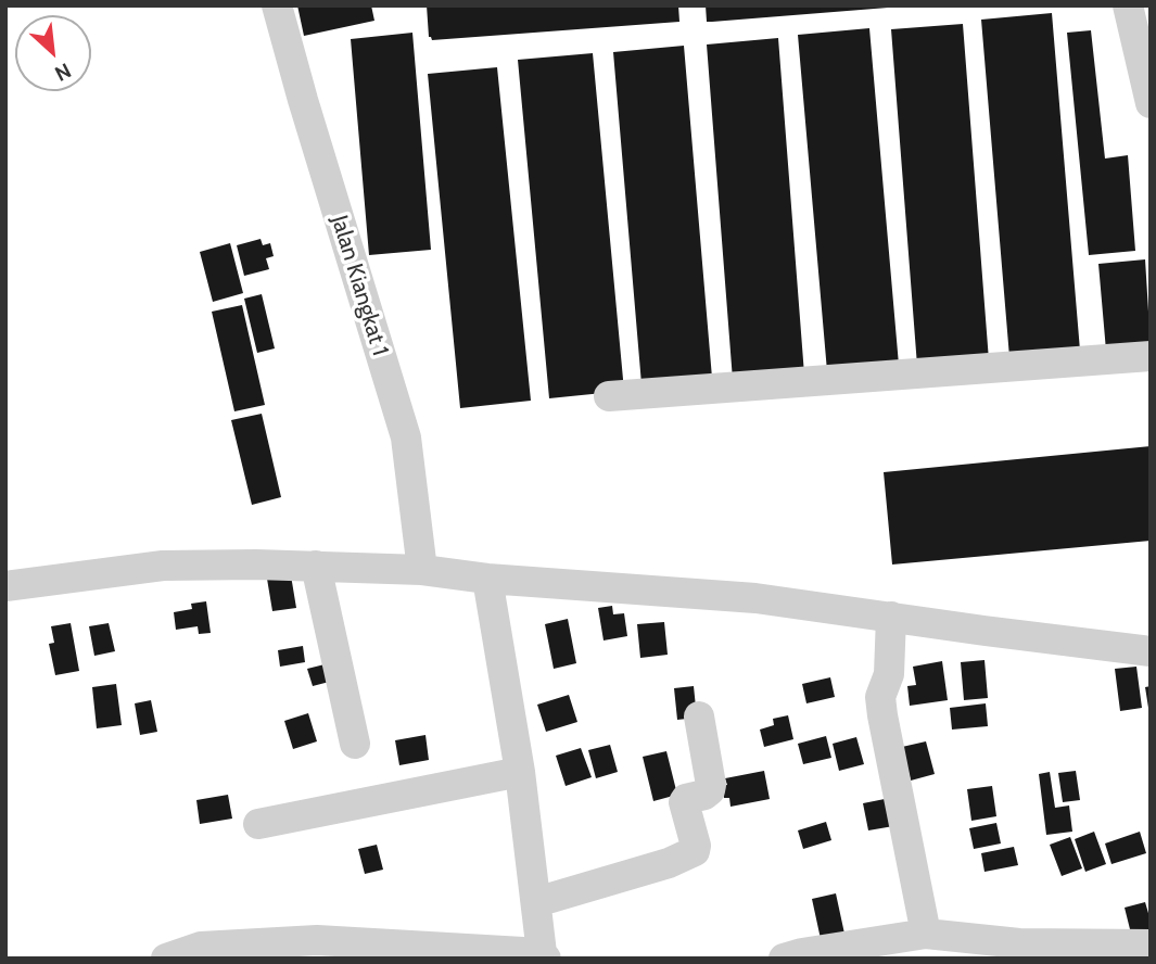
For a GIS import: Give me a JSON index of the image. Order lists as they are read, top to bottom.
{
  "streets": {
    "street": ["Jalan Kiangkat 1"]
  },
  "north": "bottom right"
}
